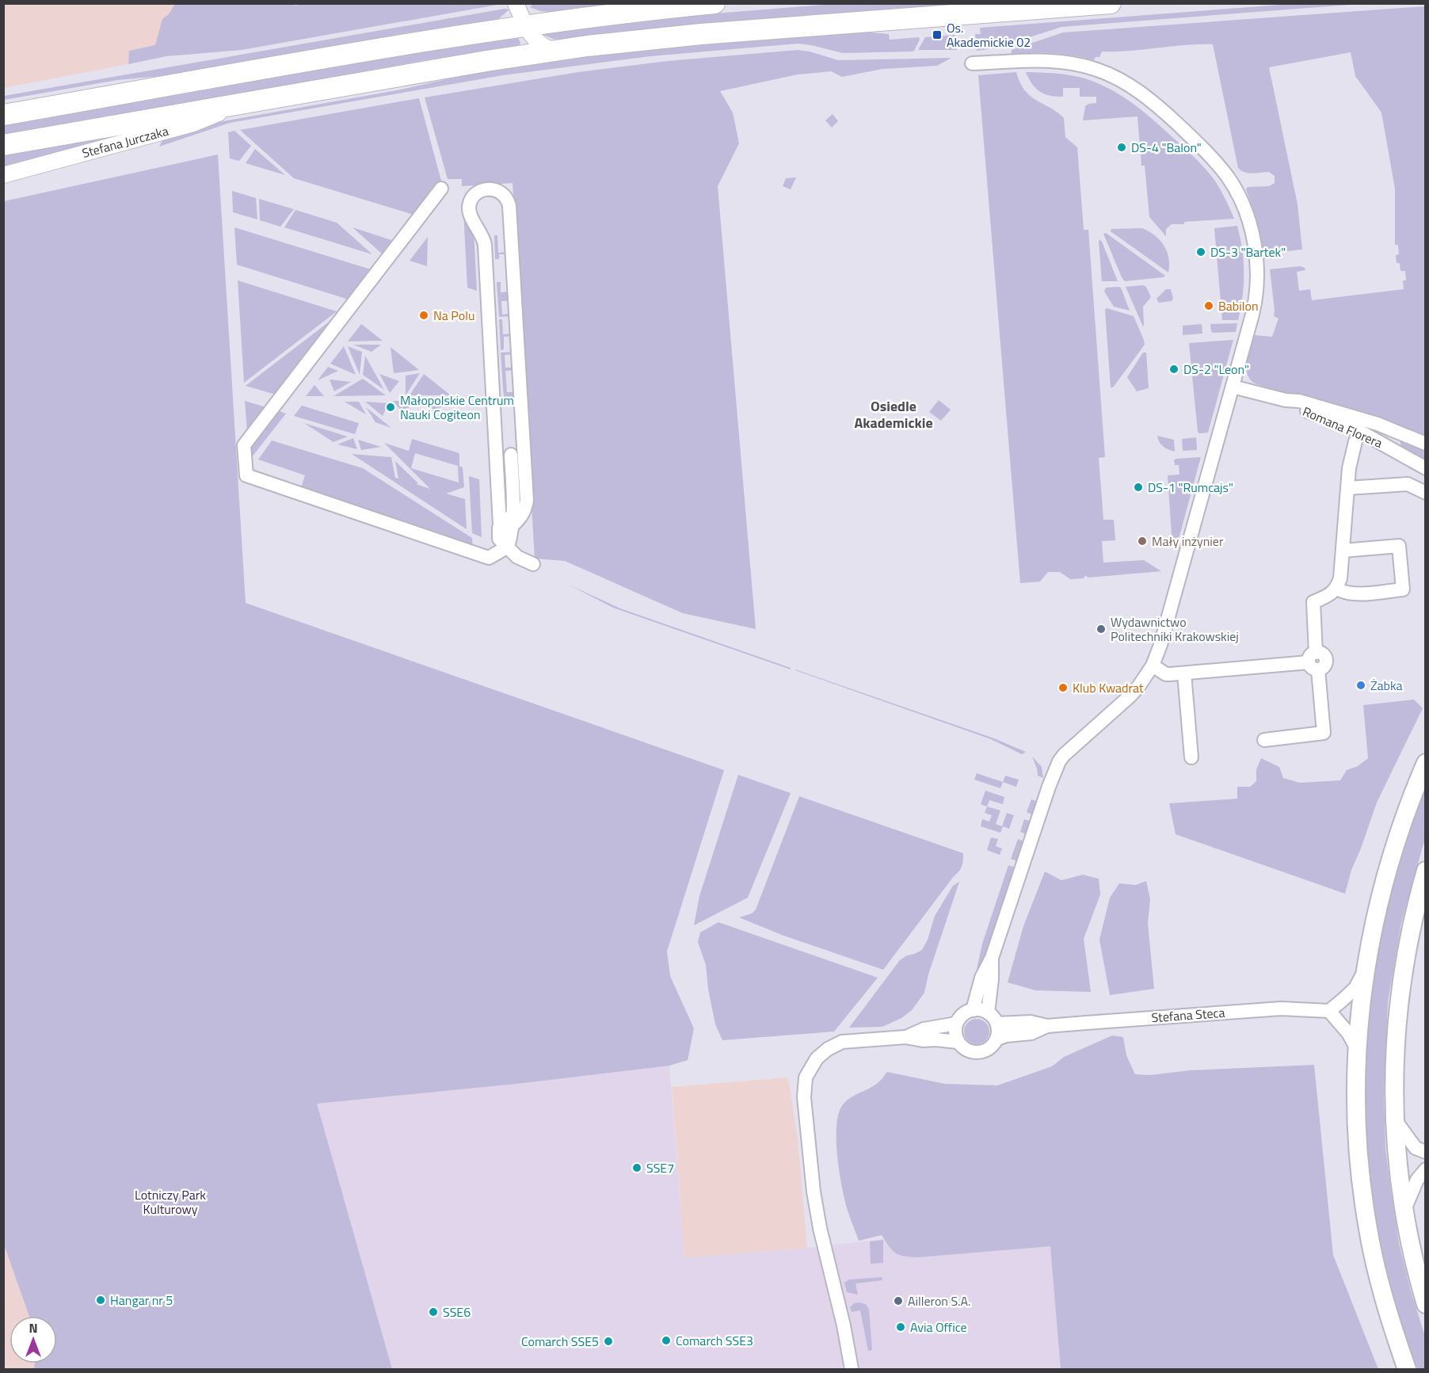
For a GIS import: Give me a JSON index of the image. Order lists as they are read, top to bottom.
{
  "streets": {
    "street": ["Stefana Jurczaka", "Romana Florera", "Stefana Steca"]
  },
  "districts": ["Osiedle Akademickie"],
  "parks": ["Lotniczy Park Kulturowy"],
  "places": {
    "transit": ["Os. Akademickie 02"],
    "other": [
      "DS-4 \"Balon\"",
      "DS-3 \"Bartek\"",
      "Babilon",
      "Na Polu",
      "DS-2 \"Leon\"",
      "Małopolskie Centrum Nauki Cogiteon",
      "DS-1 \"Rumcajs\"",
      "Mały inżynier",
      "Wydawnictwo Politechniki Krakowskiej",
      "Żabka",
      "Klub Kwadrat",
      "SSE7",
      "Hangar nr 5",
      "Ailleron S.A.",
      "SSE6",
      "Avia Office",
      "Comarch SSE3",
      "Comarch SSE5"
    ]
  },
  "north": "top"
}
